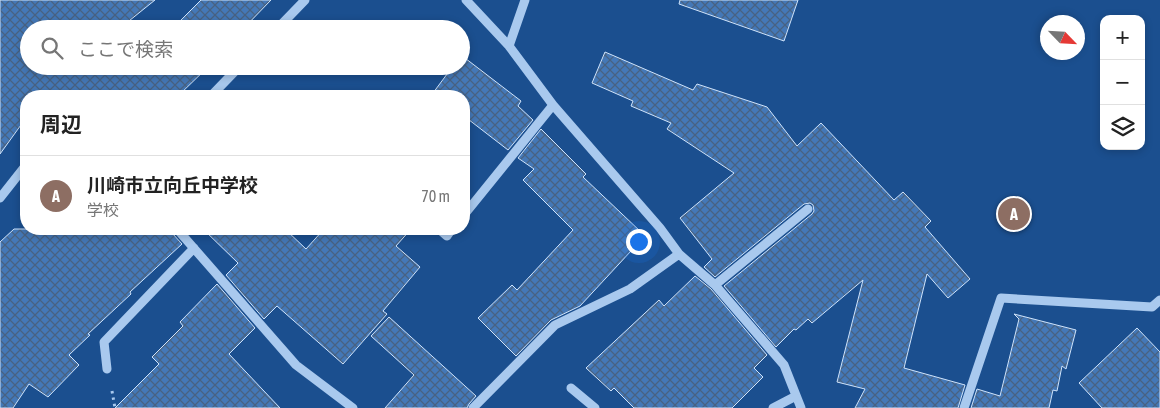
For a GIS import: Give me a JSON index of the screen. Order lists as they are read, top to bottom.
{
  "north": "bottom right",
  "page": {
    "map_buttons": ["+", "−"],
    "search": "ここで検索",
    "heading": "周辺",
    "list": [
      {
        "mark": "A",
        "name": "川崎市立向丘中学校",
        "note": "学校",
        "value": "70 m"
      }
    ],
    "pins": "A"
  }
}
